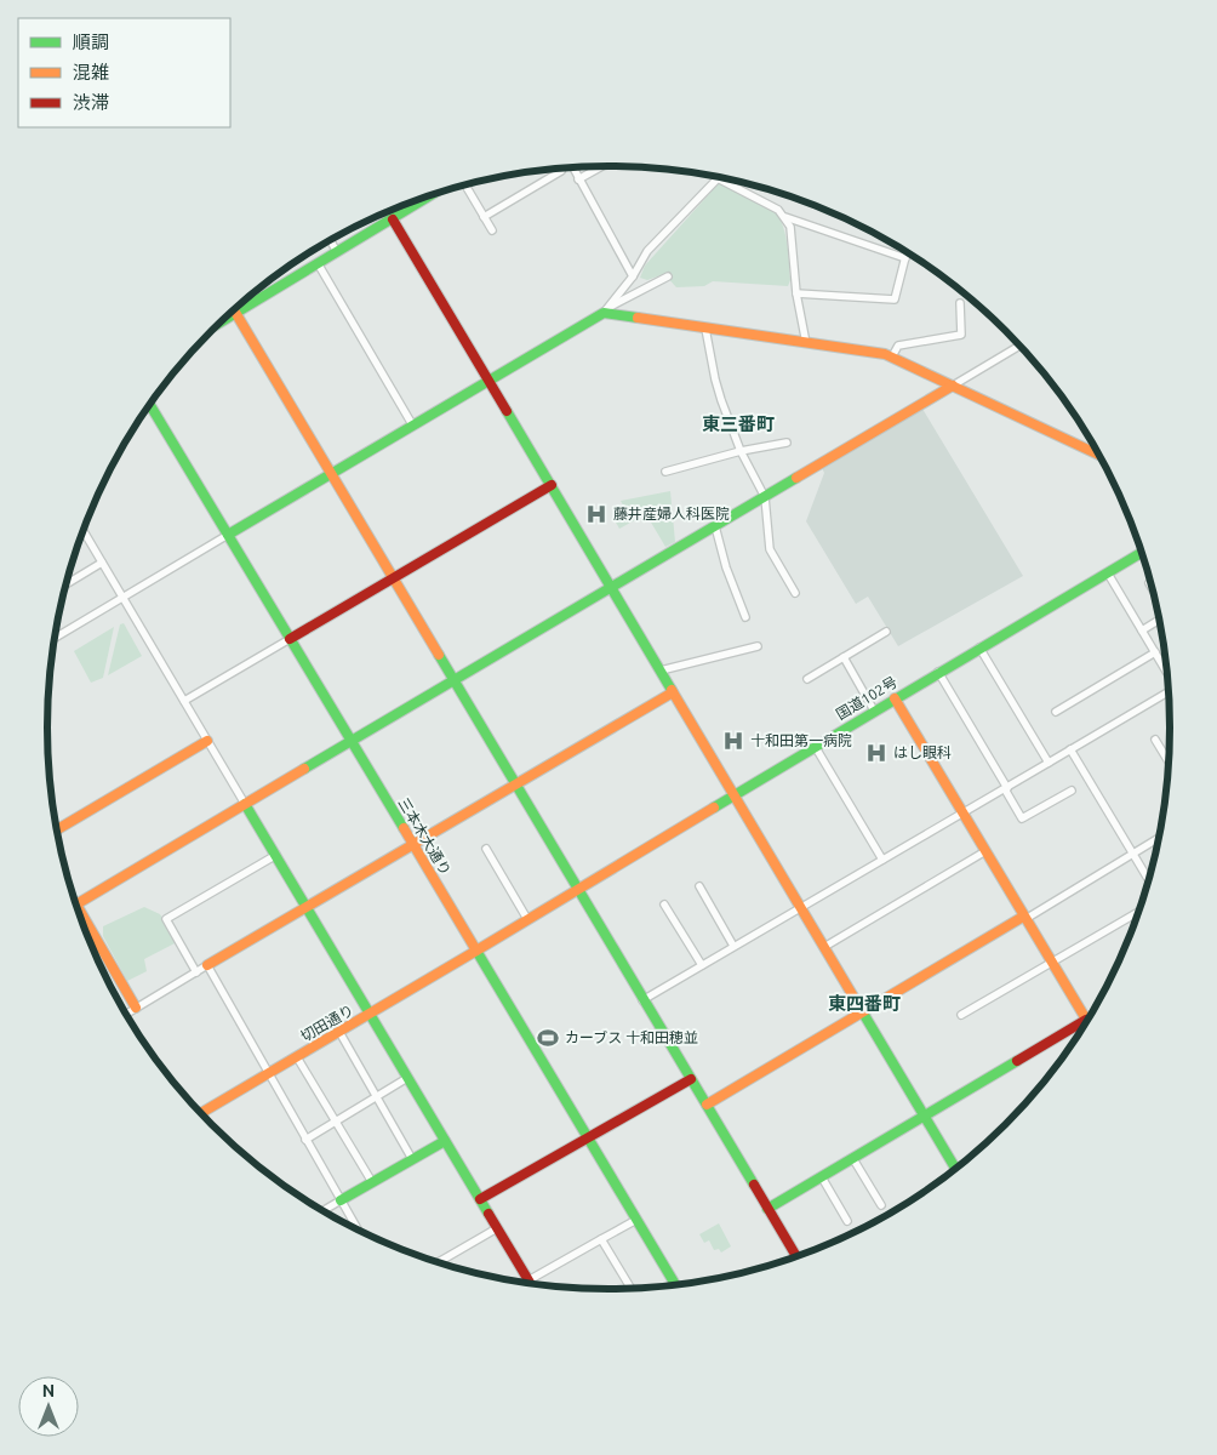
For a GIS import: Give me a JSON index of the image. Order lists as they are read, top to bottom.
{
  "streets": {
    "main road": ["国道102号", "三本木大通り", "切田通り"]
  },
  "crossings": [
    ["国道102号", "三本木大通り"],
    ["国道102号", "切田通り"],
    ["三本木大通り", "切田通り"]
  ],
  "districts": ["東三番町", "東四番町"],
  "places": {
    "hospital": ["藤井産婦人科医院", "十和田第一病院", "はし眼科"],
    "sports": ["カーブス 十和田穂並"]
  },
  "legend": ["順調", "混雑", "渋滞"],
  "north": "top"
}
